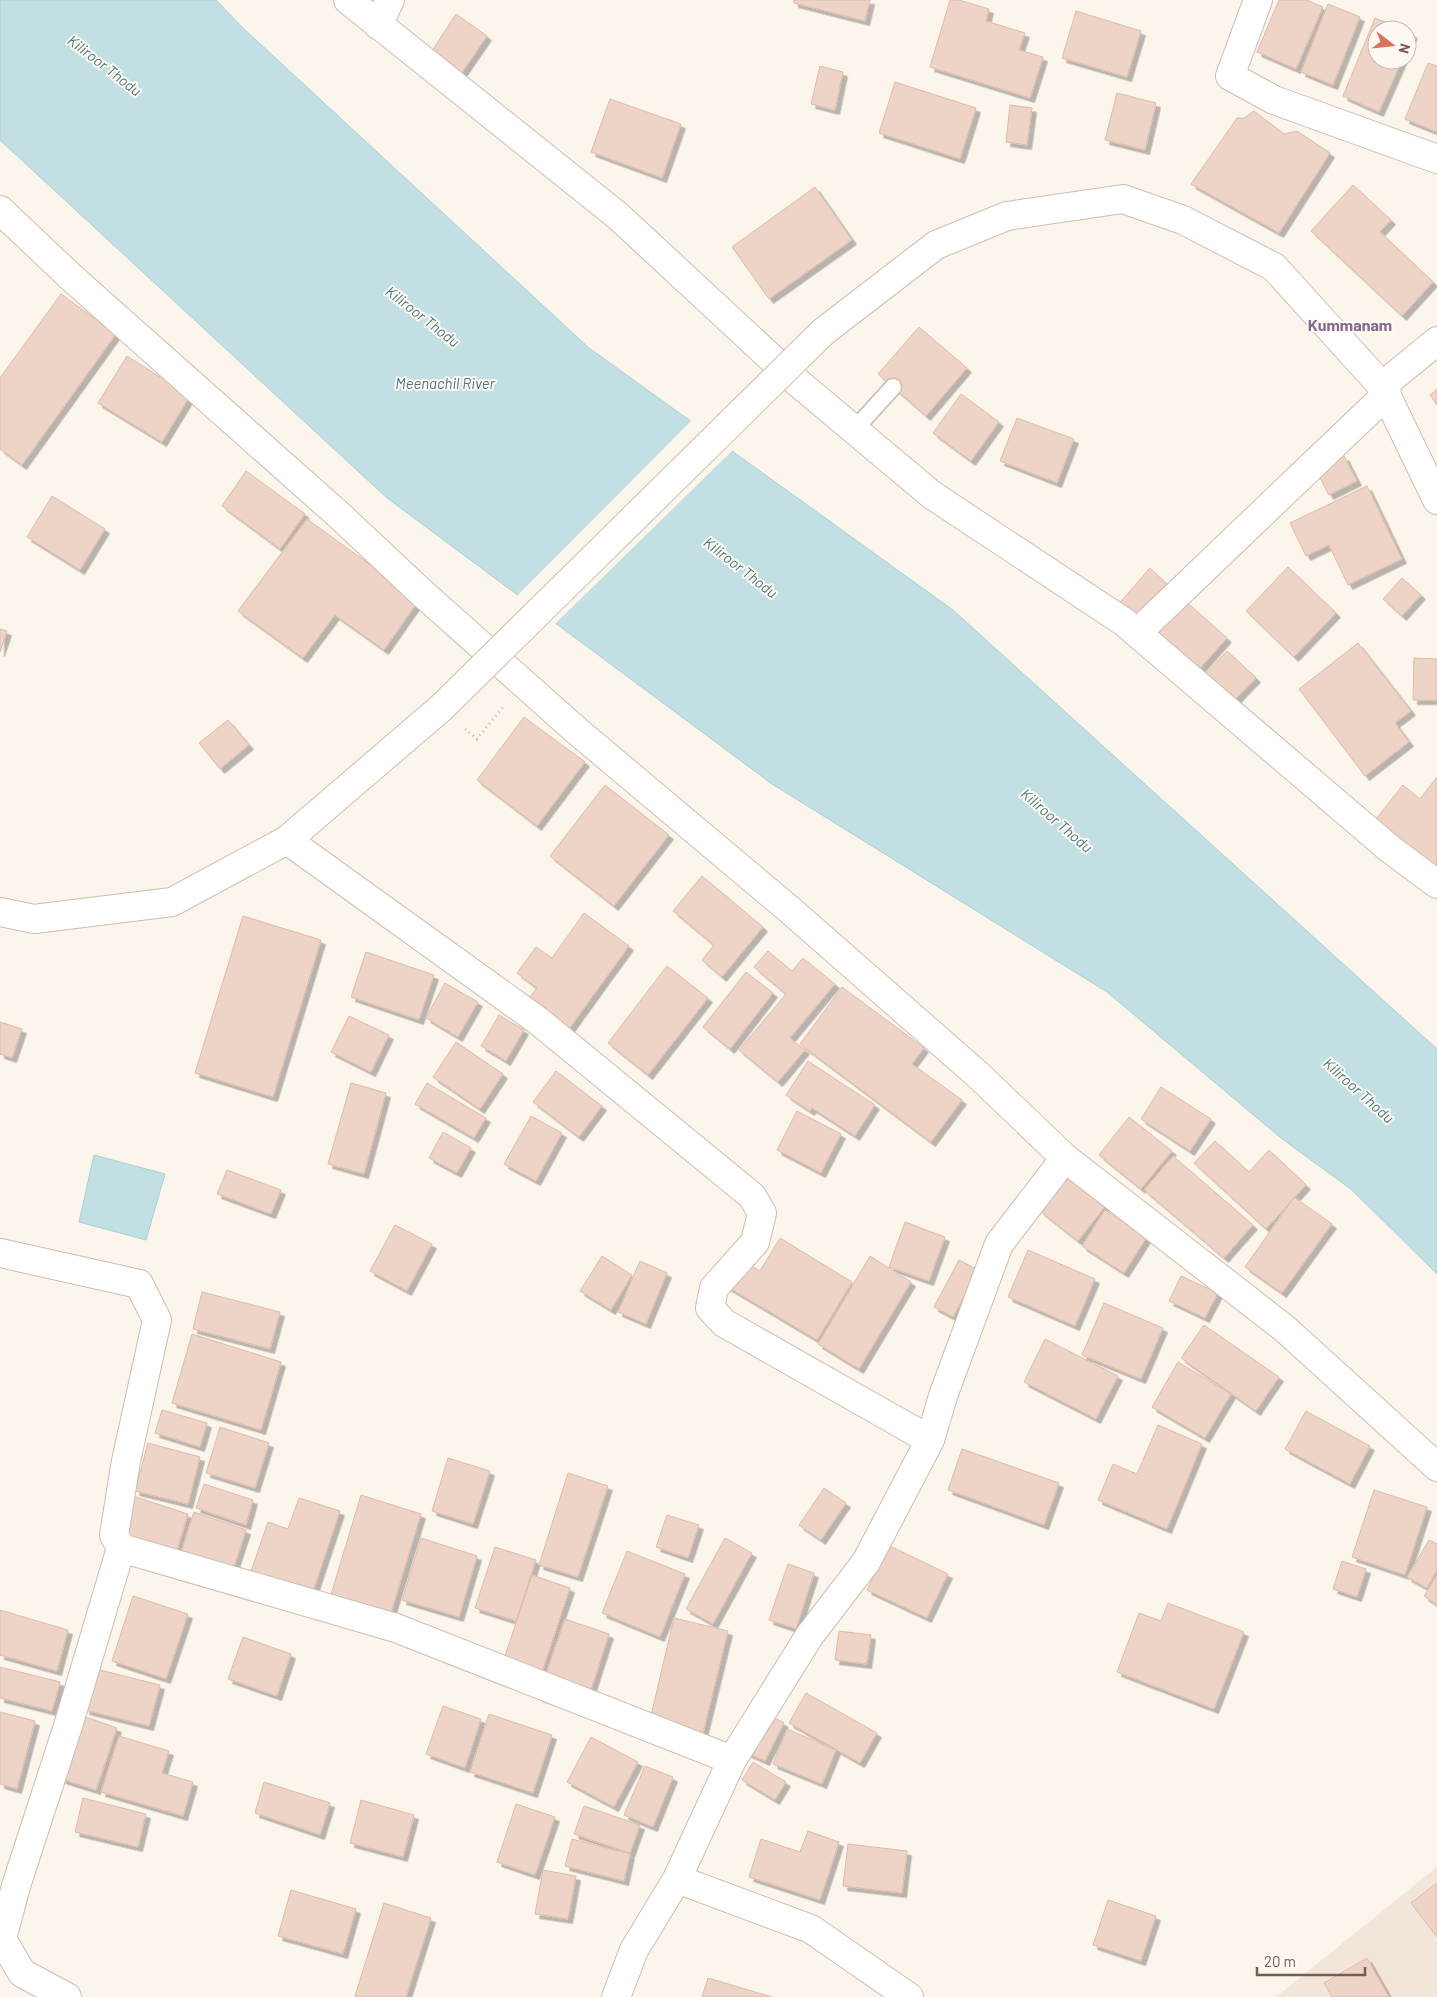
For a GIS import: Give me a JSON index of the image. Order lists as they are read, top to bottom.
{
  "districts": ["Kummanam"],
  "water": ["Kiliroor Thodu", "Meenachil River"],
  "scale_bar": "20 m",
  "north": "right"
}
